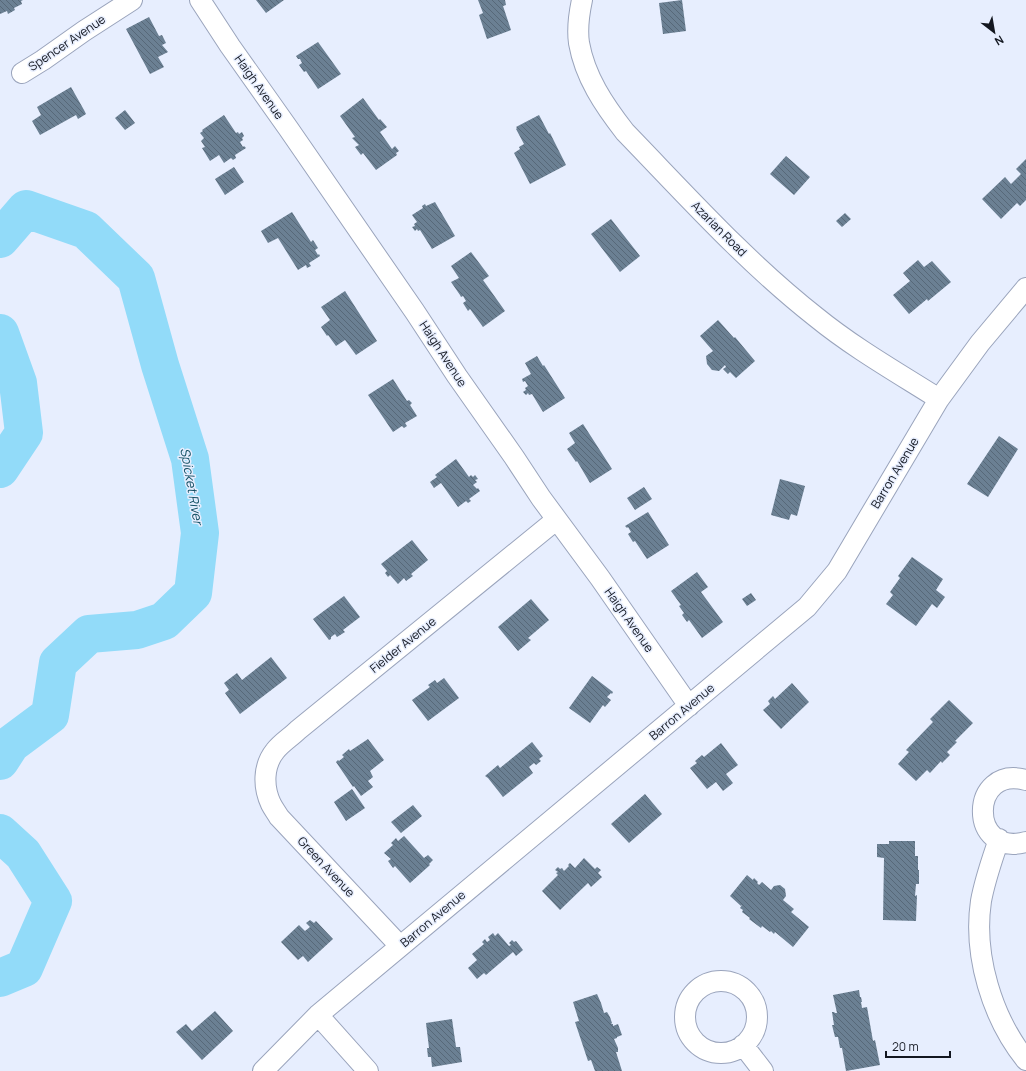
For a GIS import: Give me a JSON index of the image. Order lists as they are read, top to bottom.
{
  "streets": {
    "street": [
      "Spencer Avenue",
      "Haigh Avenue",
      "Azarian Road",
      "Barron Avenue",
      "Fielder Avenue",
      "Green Avenue"
    ]
  },
  "crossings": [
    ["Haigh Avenue", "Barron Avenue"],
    ["Haigh Avenue", "Fielder Avenue"],
    ["Azarian Road", "Barron Avenue"],
    ["Barron Avenue", "Green Avenue"],
    ["Fielder Avenue", "Green Avenue"]
  ],
  "water": ["Spicket River"],
  "scale_bar": "20 m",
  "north": "bottom right"
}
